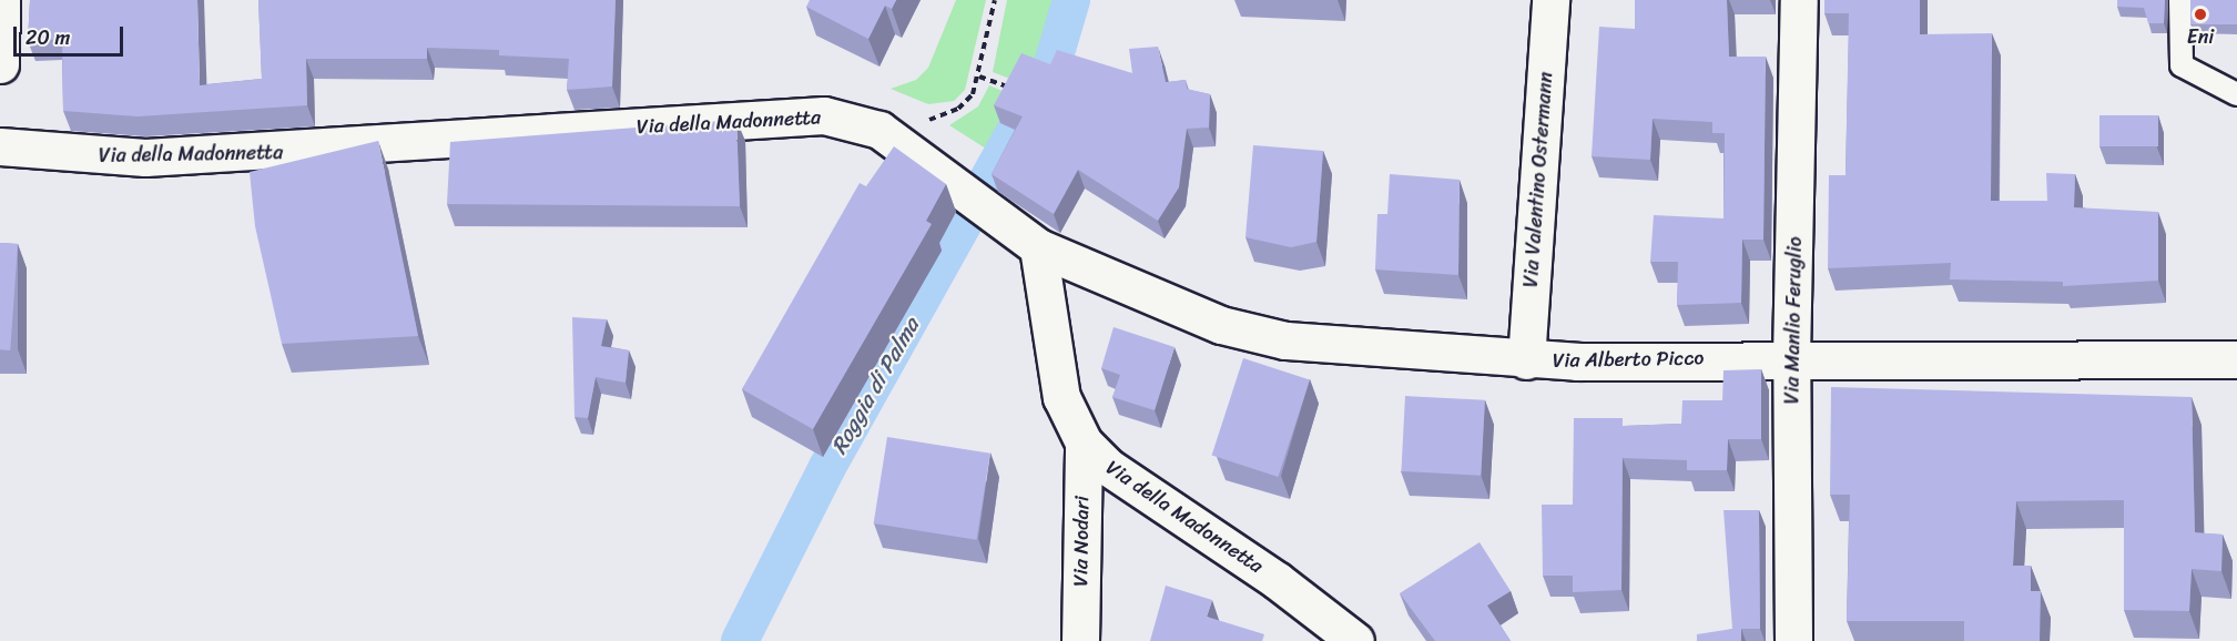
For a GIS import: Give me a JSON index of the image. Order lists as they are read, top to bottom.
{
  "streets": {
    "street": [
      "Via della Madonnetta",
      "Via Valentino Ostermann",
      "Via Manlio Feruglio",
      "Via Alberto Picco",
      "Via Nodari"
    ]
  },
  "crossings": [
    ["Via della Madonnetta", "Via Alberto Picco"],
    ["Via della Madonnetta", "Via Nodari"],
    ["Via Valentino Ostermann", "Via Alberto Picco"],
    ["Via Manlio Feruglio", "Via Alberto Picco"]
  ],
  "water": ["Roggia di Palma"],
  "places": ["Eni"],
  "scale_bar": "20 m"
}
